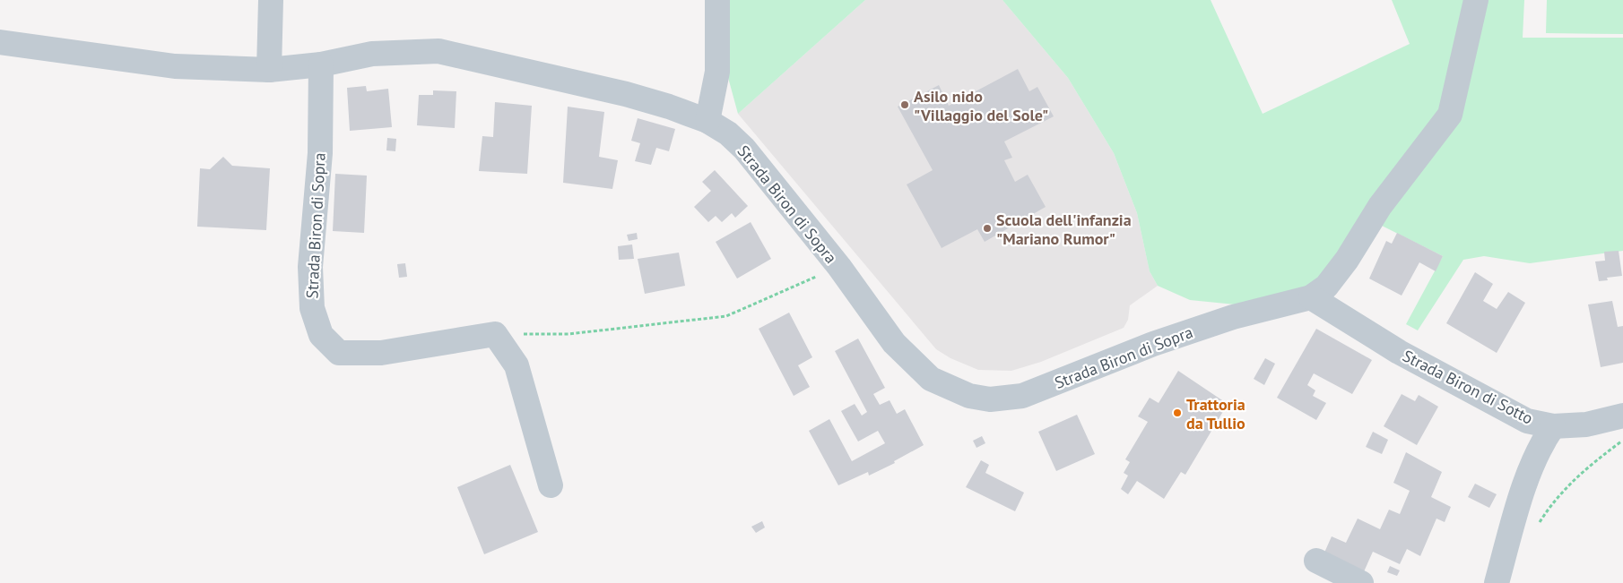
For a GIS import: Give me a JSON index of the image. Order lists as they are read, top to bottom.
{
  "streets": {
    "street": ["Strada Biron di Sopra", "Strada Biron di Sotto"]
  },
  "crossings": [
    ["Strada Biron di Sopra", "Strada Biron di Sotto"]
  ],
  "places": ["Asilo nido \"Villaggio del Sole\"", "Scuola dell'infanzia \"Mariano Rumor\"", "Trattoria da Tullio"]
}
